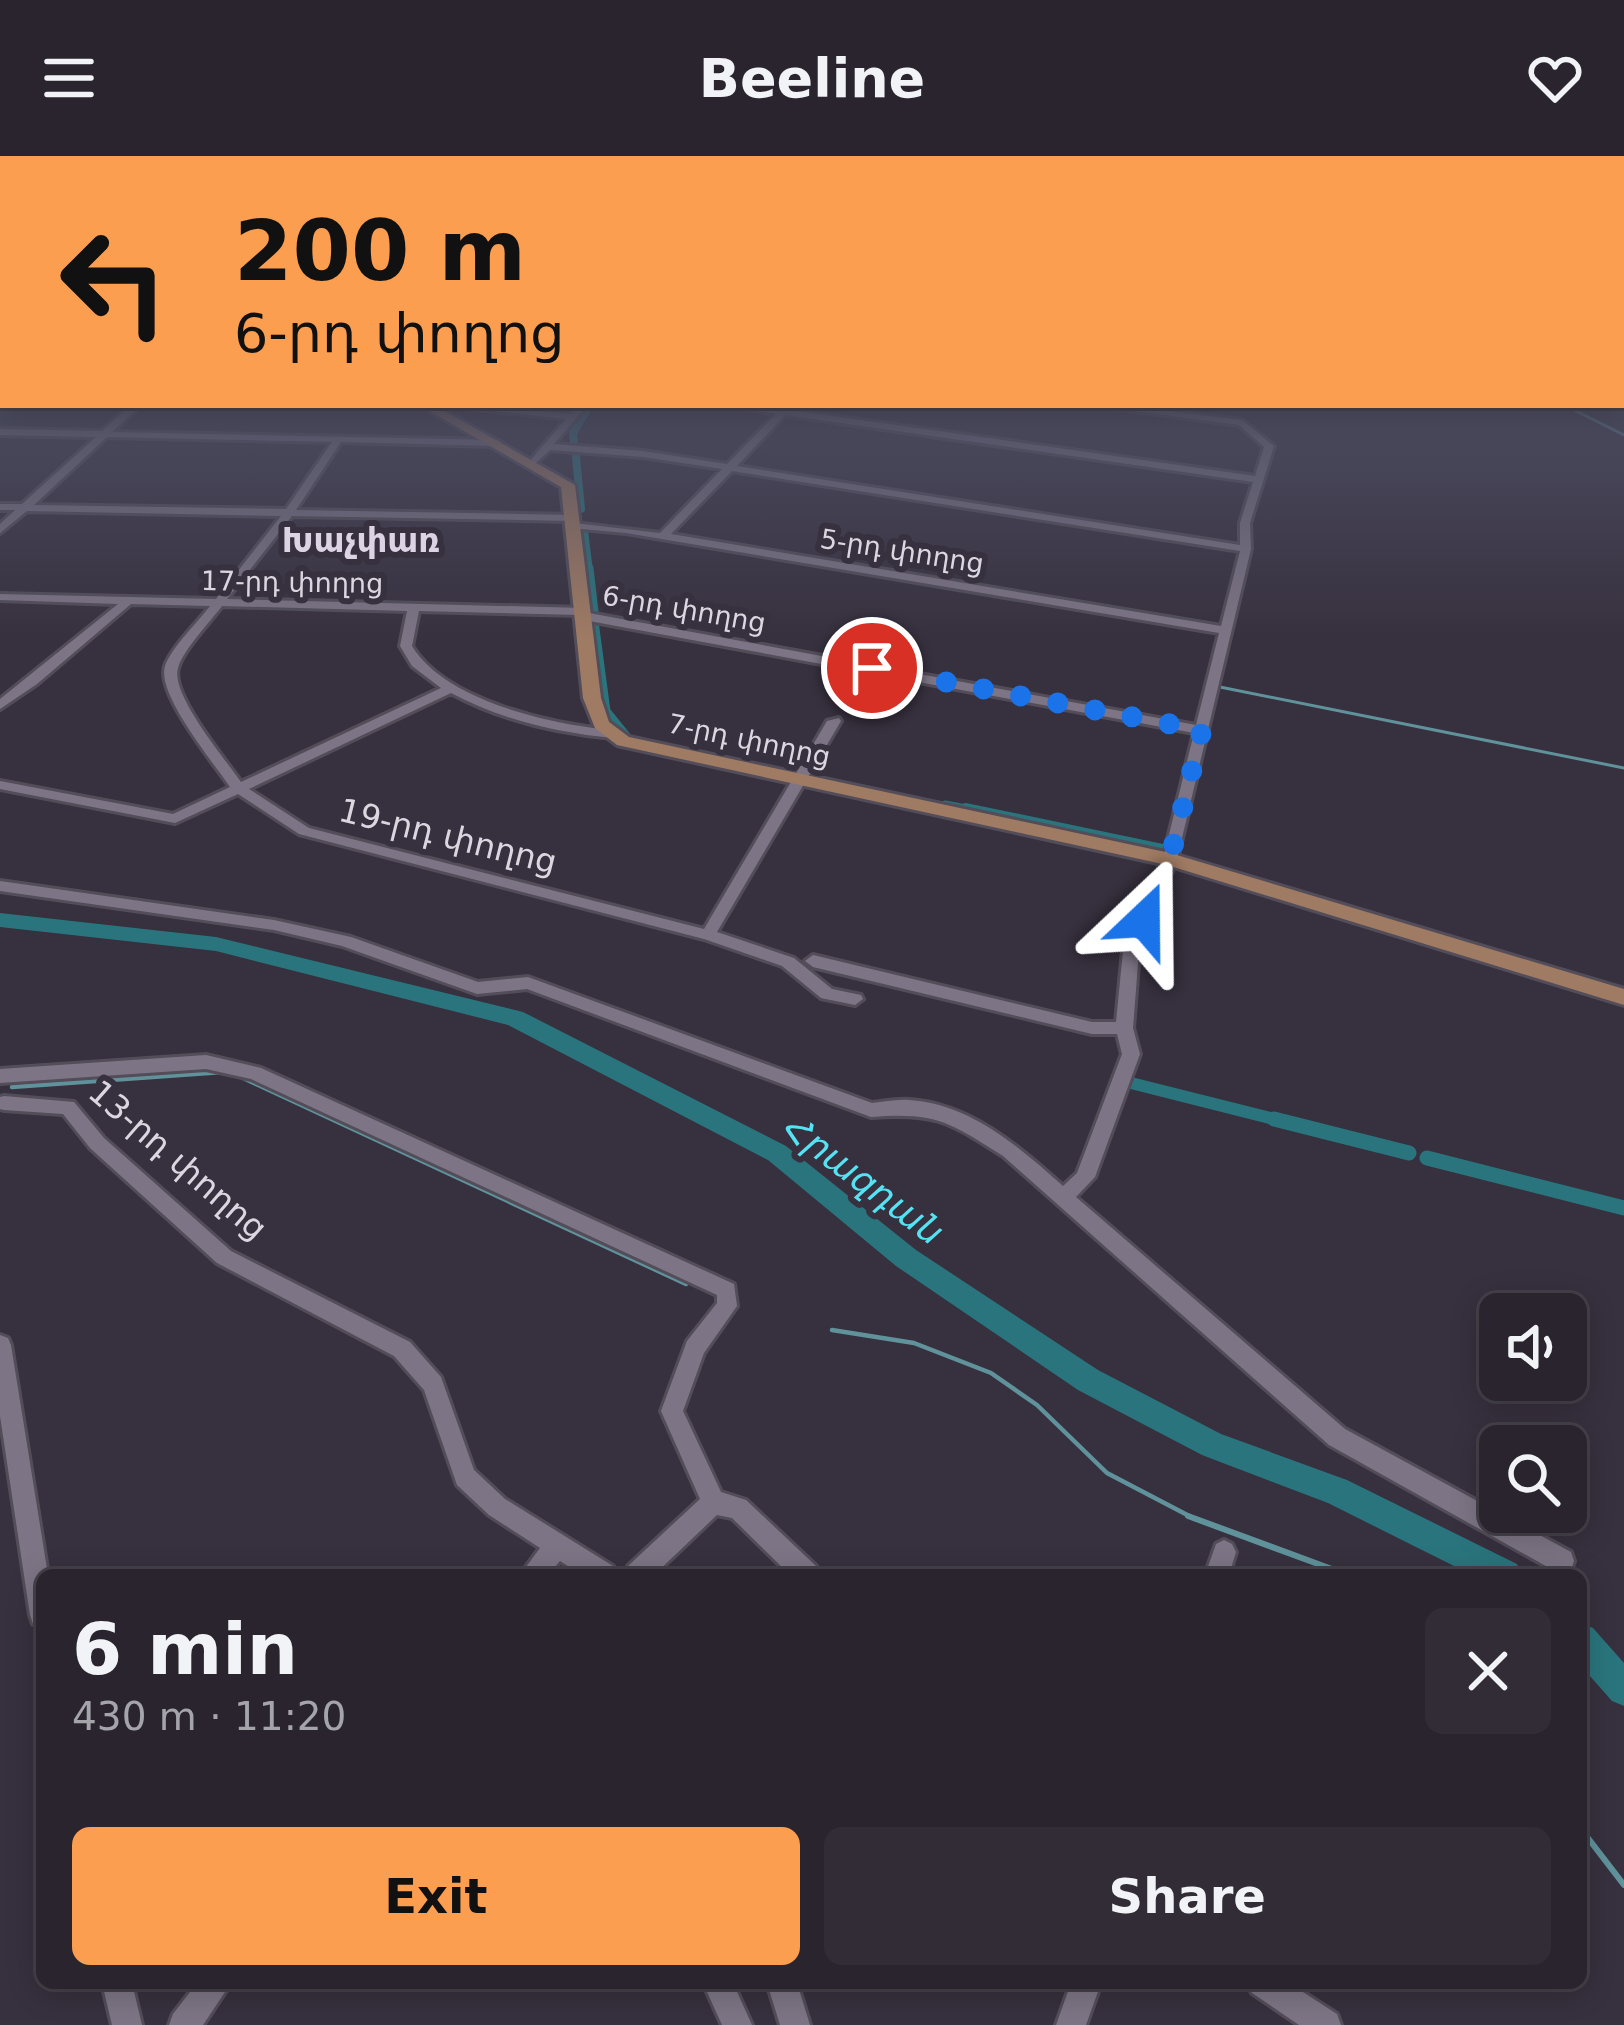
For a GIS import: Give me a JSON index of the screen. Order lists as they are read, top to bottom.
{
  "streets": {
    "main road": ["7-րդ փողոց"],
    "street": [
      "5-րդ փողոց",
      "17-րդ փողոց",
      "6-րդ փողոց",
      "19-րդ փողոց",
      "13-րդ փողոց"
    ]
  },
  "crossings": [
    ["17-րդ փողոց", "6-րդ փողոց"],
    ["17-րդ փողոց", "19-րդ փողոց"]
  ],
  "districts": ["Խաչփառ"],
  "water": ["Հրազդան"],
  "page": {
    "header": "Beeline",
    "turn": ["200 m", "6-րդ փողոց"],
    "heading": ["6 min", "430 m · 11:20"],
    "buttons": ["Exit", "Share"]
  }
}
